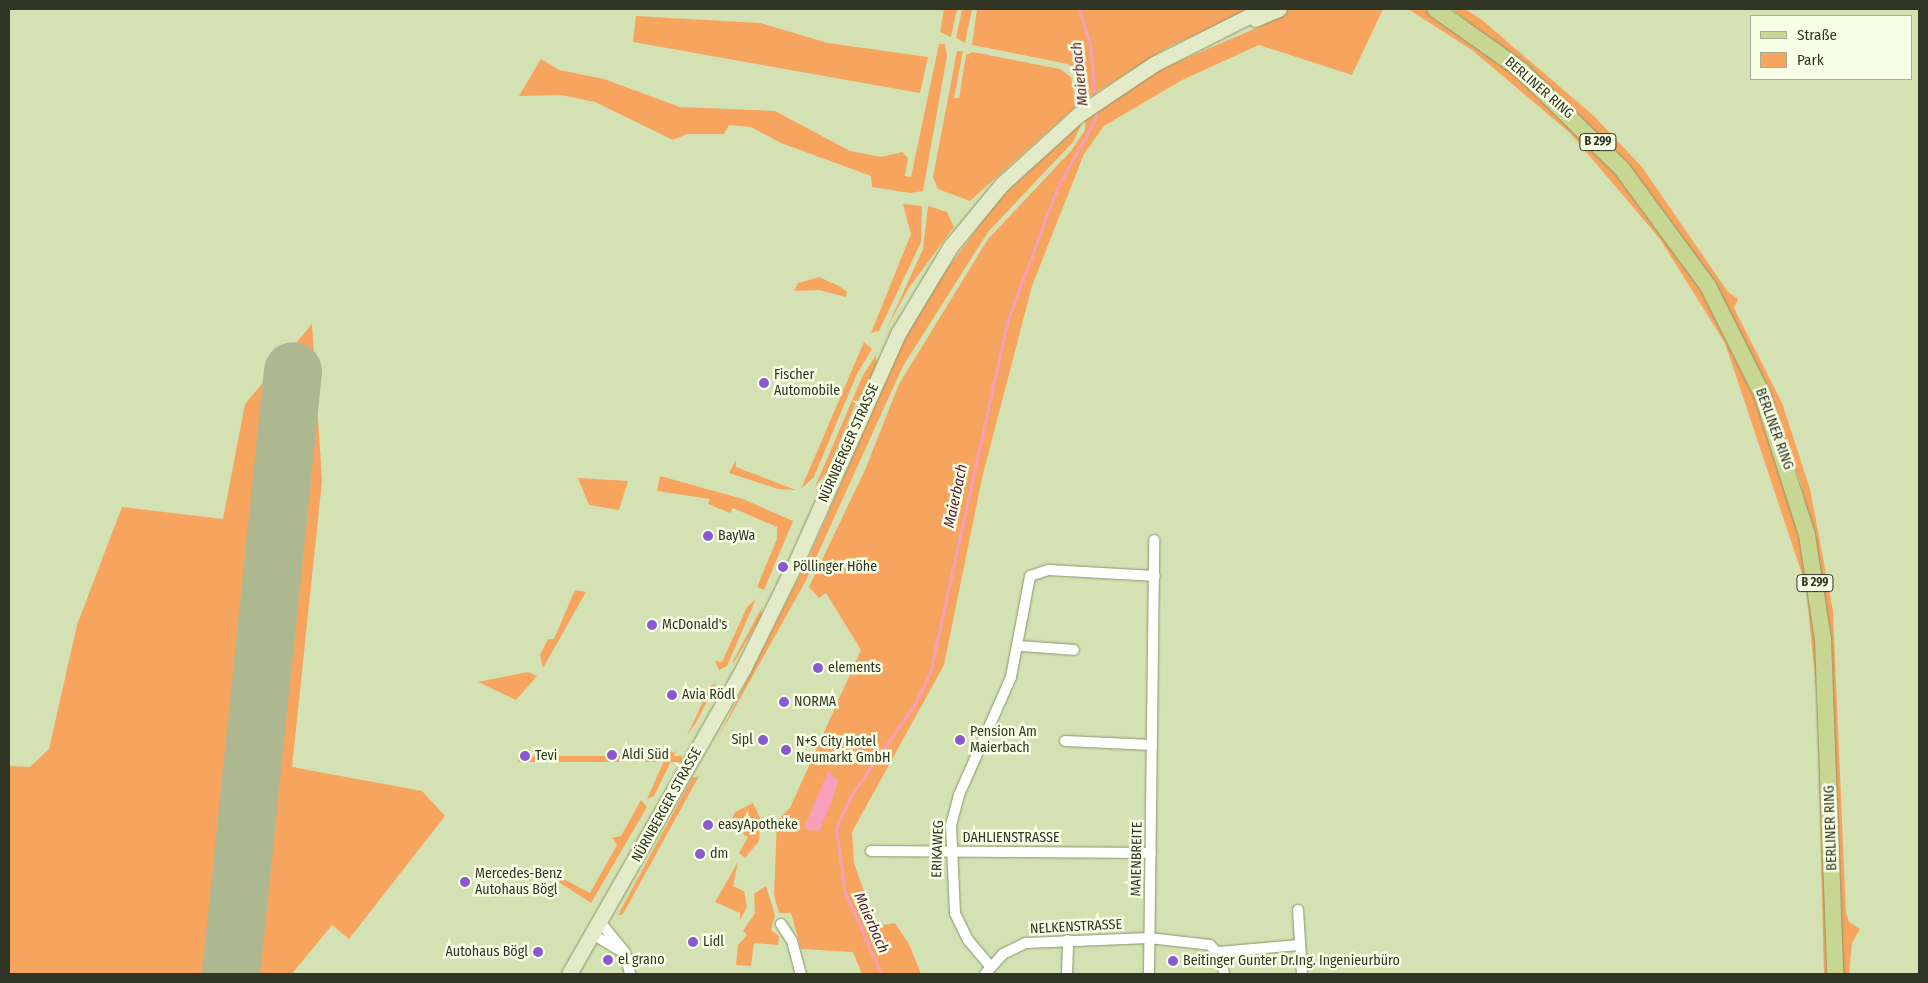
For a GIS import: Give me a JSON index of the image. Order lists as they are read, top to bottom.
{
  "streets": {
    "main road": ["BERLINER RING", "B 299", "NÜRNBERGER STRASSE"],
    "street": [
      "DAHLIENSTRASSE",
      "ERIKAWEG",
      "MAIENBREITE",
      "NELKENSTRASSE"
    ]
  },
  "crossings": [
    ["DAHLIENSTRASSE", "ERIKAWEG"],
    ["DAHLIENSTRASSE", "MAIENBREITE"],
    ["ERIKAWEG", "MAIENBREITE"],
    ["ERIKAWEG", "NELKENSTRASSE"],
    ["MAIENBREITE", "NELKENSTRASSE"]
  ],
  "water": ["Maierbach"],
  "places": [
    "Fischer Automobile",
    "BayWa",
    "Pöllinger Höhe",
    "McDonald's",
    "elements",
    "Avia Rödl",
    "NORMA",
    "Sipl",
    "Pension Am Maierbach",
    "N+S City Hotel Neumarkt GmbH",
    "Aldi Süd",
    "Tevi",
    "easyApotheke",
    "dm",
    "Mercedes-Benz Autohaus Bögl",
    "Lidl",
    "Autohaus Bögl",
    "el grano",
    "Beitinger Gunter Dr.Ing. Ingenieurbüro"
  ],
  "legend": ["Straße", "Park"]
}
